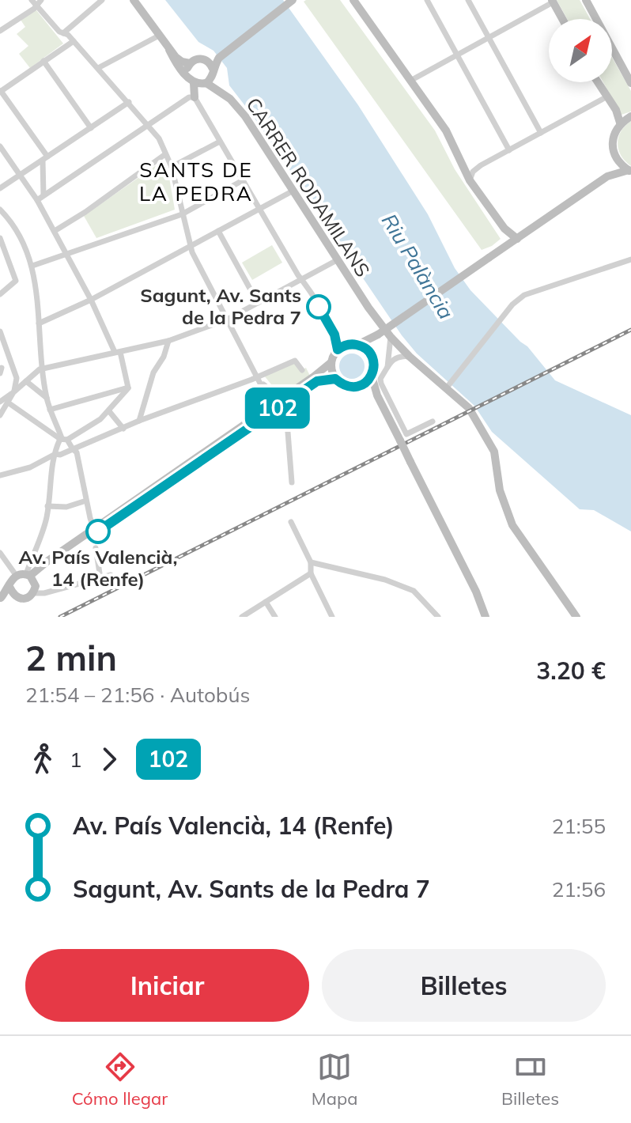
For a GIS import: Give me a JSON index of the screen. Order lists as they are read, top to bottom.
{
  "streets": {
    "street": ["CARRER RODAMILANS"]
  },
  "districts": ["SANTS DE LA PEDRA"],
  "water": ["Riu Palància"],
  "places": ["Sagunt, Av. Sants de la Pedra 7", "Av. País Valencià, 14 (Renfe)"],
  "lines": ["bus line 102"],
  "north": "top right",
  "page": {
    "on_map": "102",
    "heading": ["2 min", "21:54 – 21:56 · Autobús", "3.20 €"],
    "legs": ["1", "102"],
    "list": [
      {
        "name": "Av. País Valencià, 14 (Renfe)",
        "value": "21:55"
      },
      {
        "name": "Sagunt, Av. Sants de la Pedra 7",
        "value": "21:56"
      }
    ],
    "buttons": ["Iniciar", "Billetes"],
    "tabs": ["Cómo llegar", "Mapa", "Billetes"]
  }
}
